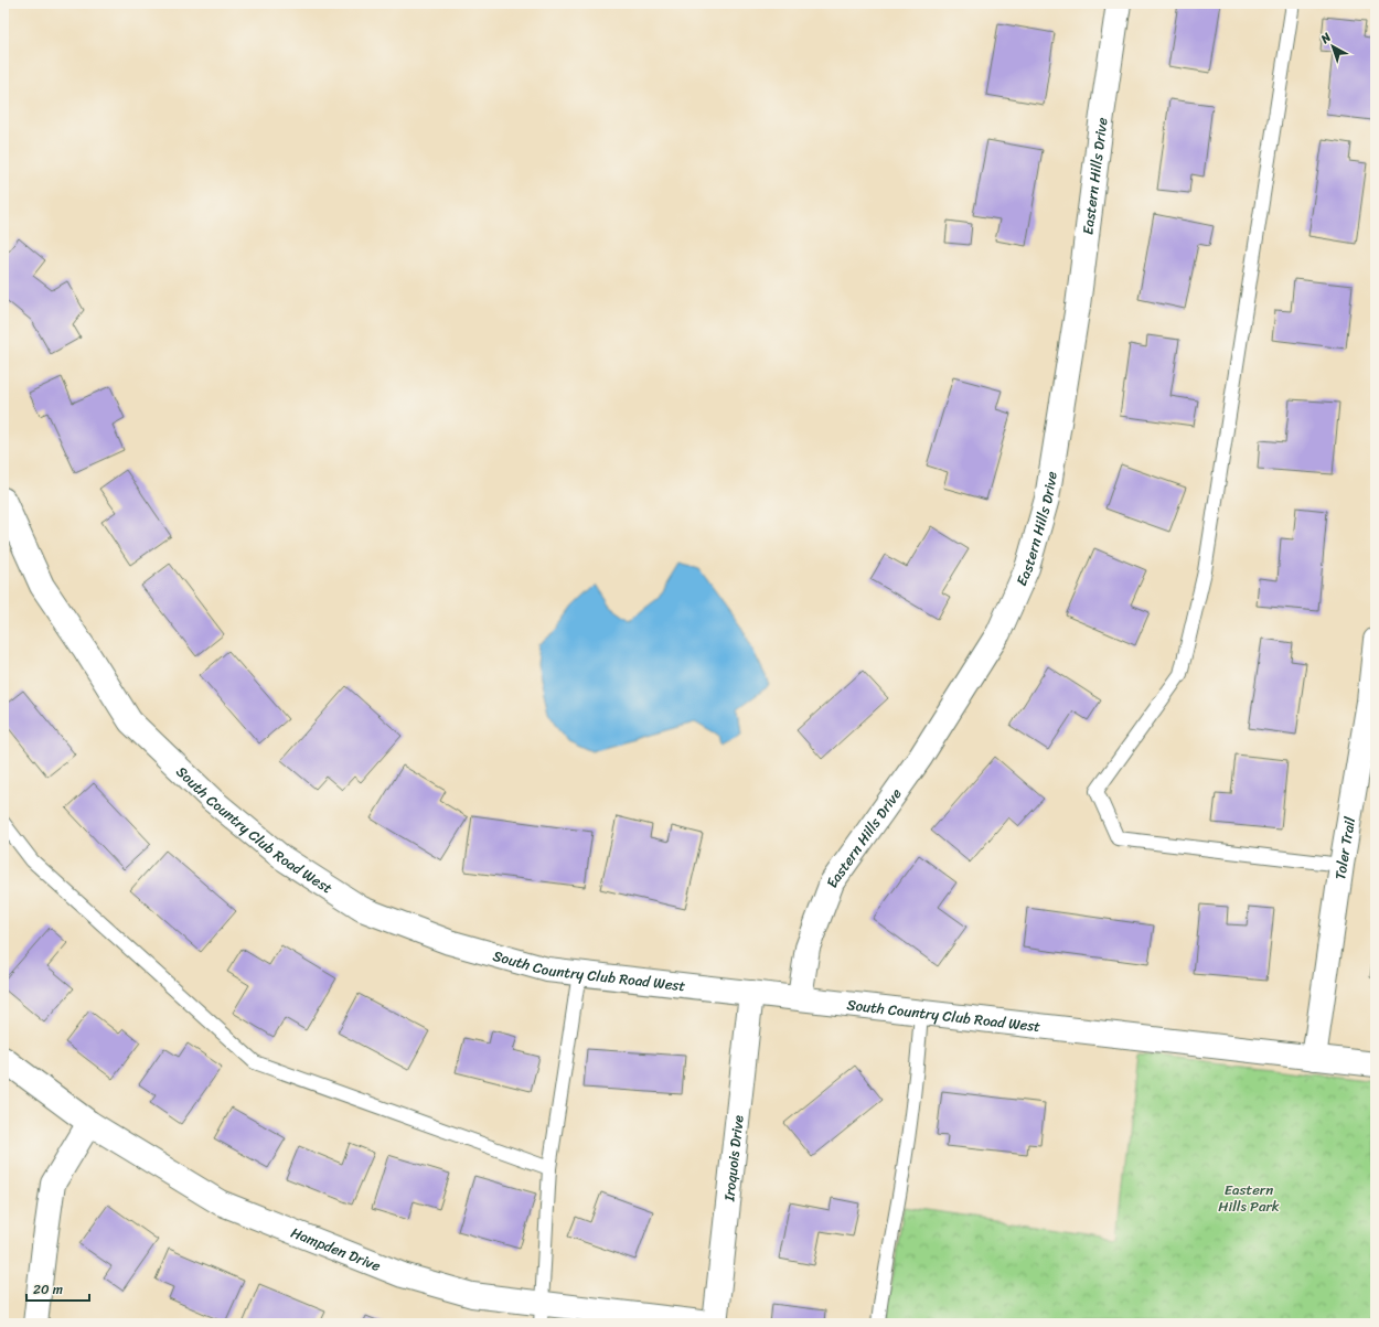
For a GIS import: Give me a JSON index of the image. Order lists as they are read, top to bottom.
{
  "streets": {
    "street": [
      "Eastern Hills Drive",
      "South Country Club Road West",
      "Toler Trail",
      "Iroquois Drive",
      "Hampden Drive"
    ]
  },
  "crossings": [
    ["Eastern Hills Drive", "South Country Club Road West"],
    ["South Country Club Road West", "Toler Trail"],
    ["South Country Club Road West", "Iroquois Drive"]
  ],
  "parks": ["Eastern Hills Park"],
  "scale_bar": "20 m",
  "north": "top left"
}
